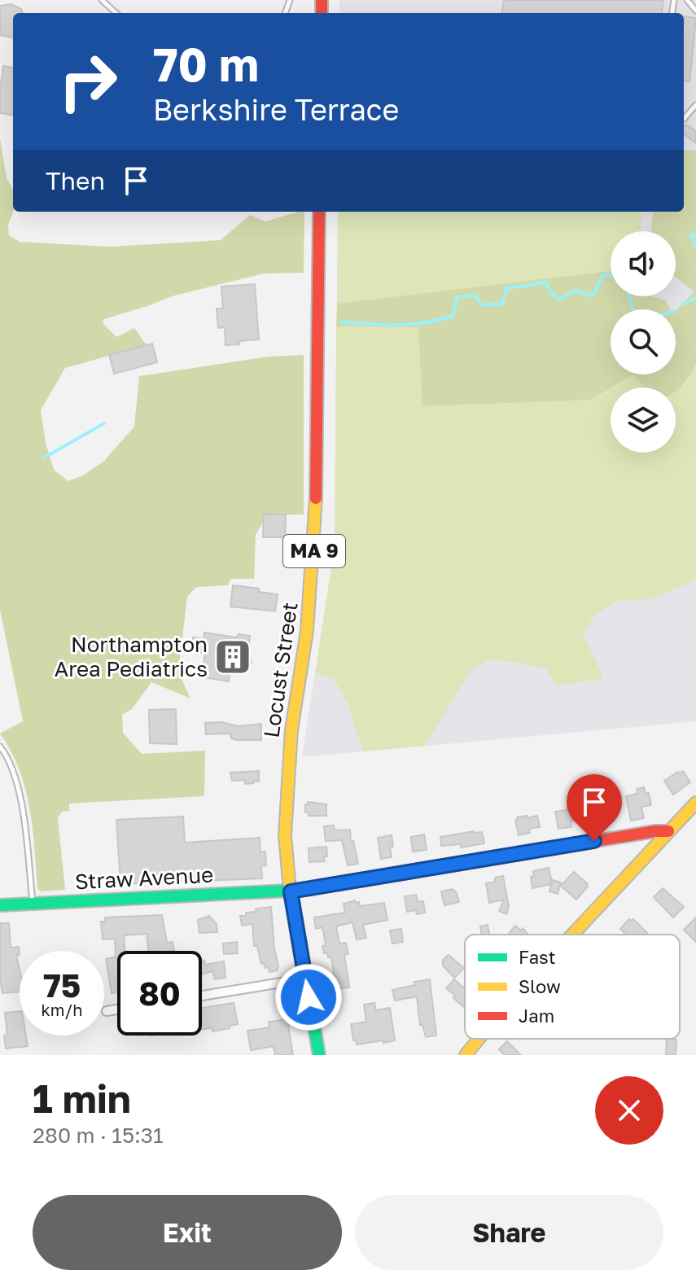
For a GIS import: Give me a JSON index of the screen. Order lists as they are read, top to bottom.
{
  "streets": {
    "main road": ["MA 9", "Locust Street", "Straw Avenue"]
  },
  "crossings": [
    ["Locust Street", "Straw Avenue"]
  ],
  "places": {
    "building": ["Northampton Area Pediatrics"]
  },
  "legend": ["Fast", "Slow", "Jam"],
  "page": {
    "turn": ["70 m", "Berkshire Terrace"],
    "then": "Then",
    "speed": "75 km/h",
    "limit": "80",
    "heading": ["1 min", "280 m · 15:31"],
    "buttons": ["Exit", "Share"]
  }
}
